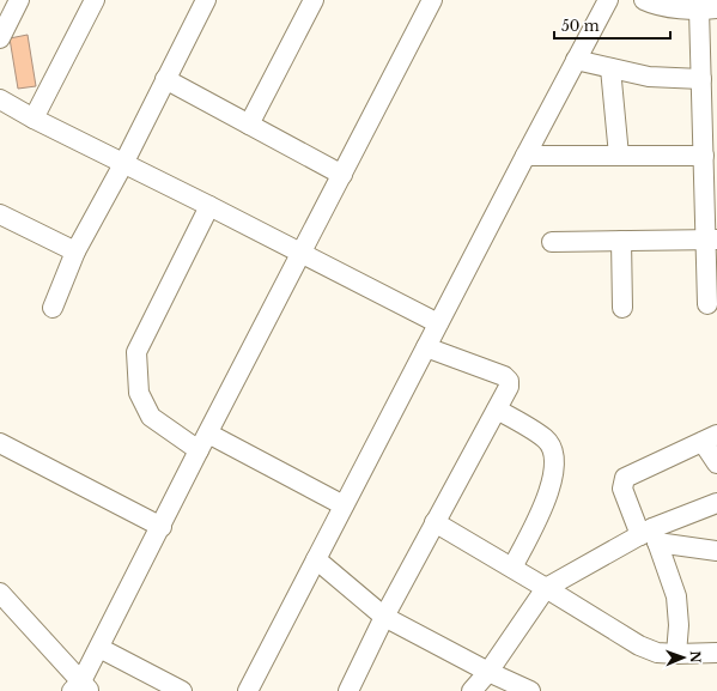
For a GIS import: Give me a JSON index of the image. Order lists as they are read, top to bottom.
{
  "scale_bar": "50 m",
  "north": "right"
}
